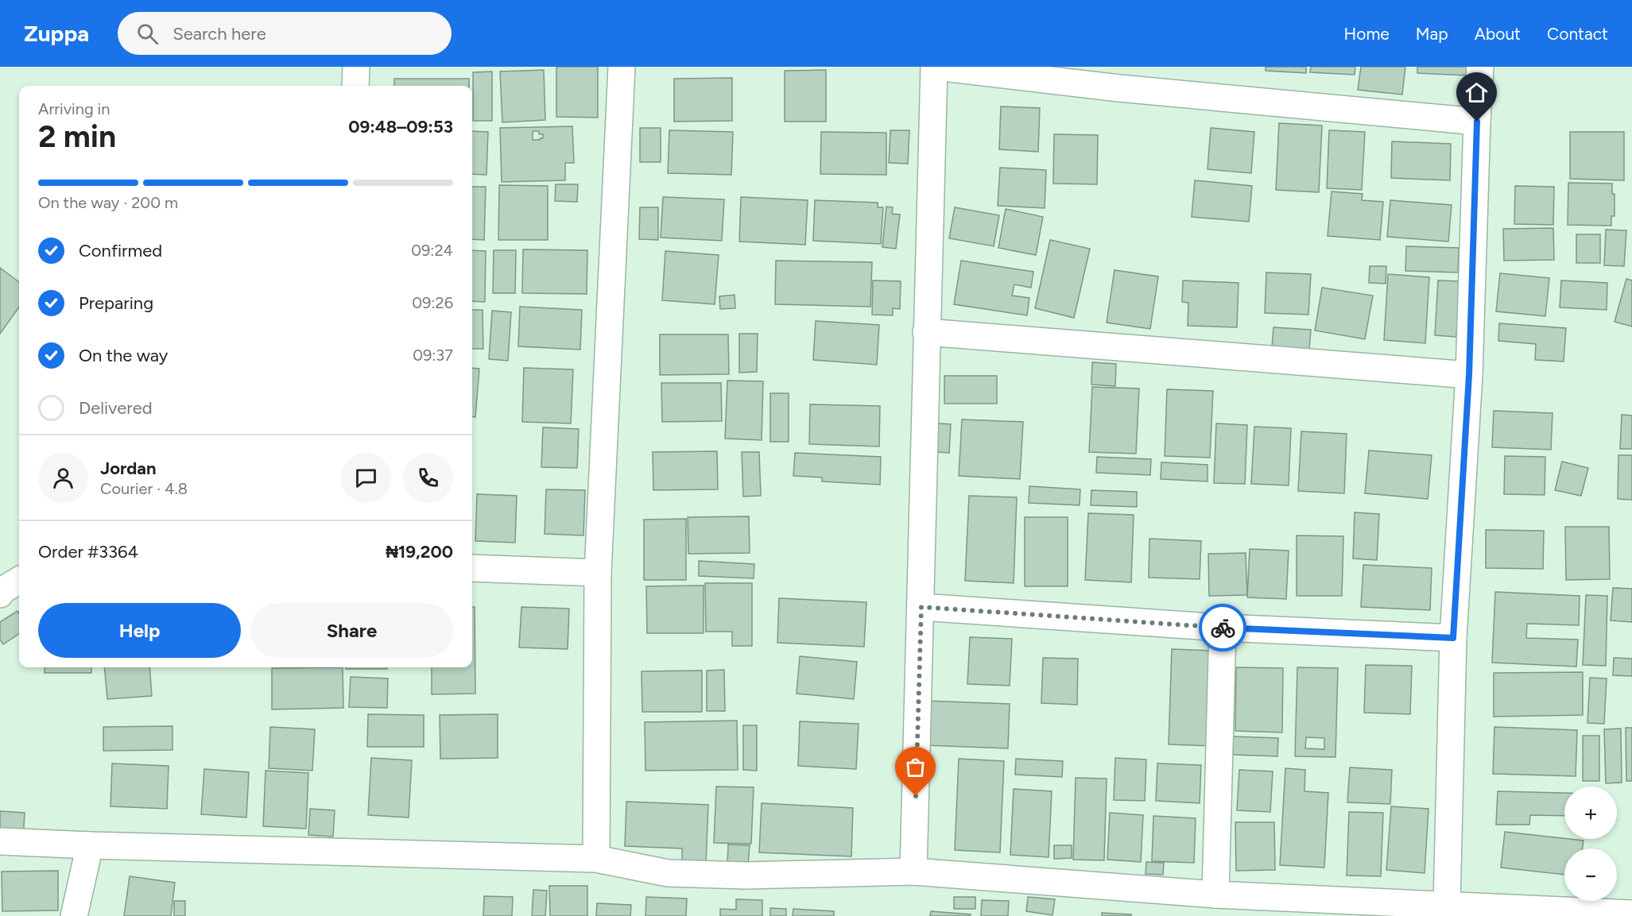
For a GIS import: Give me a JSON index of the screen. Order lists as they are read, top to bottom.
{
  "page": {
    "header": "Zuppa",
    "search": "Search here",
    "nav": [
      "Home",
      "Map",
      "About",
      "Contact"
    ],
    "heading": ["2 min", "Arriving in", "09:48–09:53"],
    "panel": [
      "Jordan",
      "Courier · 4.8",
      "Order #3364",
      "₦19,200"
    ],
    "bar": "On the way · 200 m",
    "list": [
      ["Confirmed", "09:24"],
      ["Preparing", "09:26"],
      ["On the way", "09:37"],
      "Delivered"
    ],
    "buttons": ["Help", "Share"],
    "map_buttons": ["+", "−"]
  }
}
